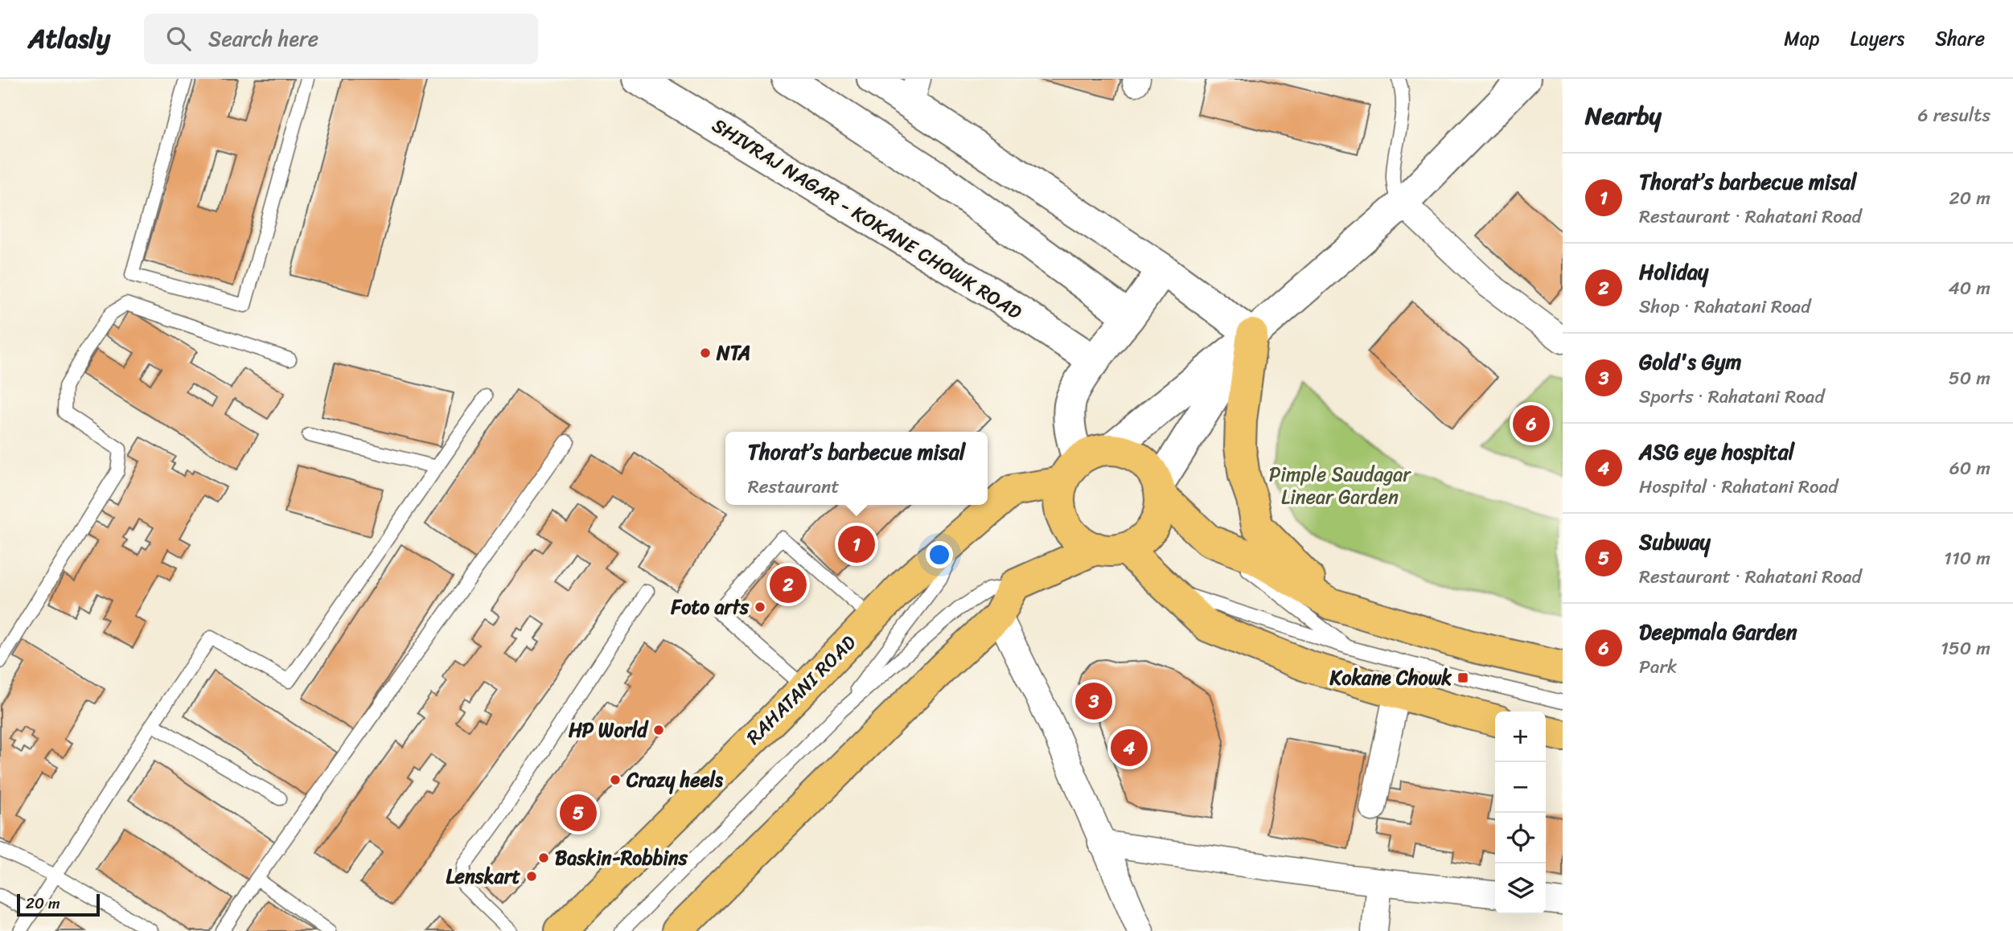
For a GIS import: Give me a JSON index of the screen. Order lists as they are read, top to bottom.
{
  "streets": {
    "main road": ["RAHATANI ROAD"],
    "street": ["SHIVRAJ NAGAR - KOKANE CHOWK ROAD"]
  },
  "parks": ["Pimple Saudagar Linear Garden"],
  "places": {
    "other": [
      "NTA",
      "Foto arts",
      "HP World",
      "Crazy heels",
      "Baskin-Robbins",
      "Lenskart"
    ],
    "transit": ["Kokane Chowk"]
  },
  "scale_bar": "20 m",
  "page": {
    "header": "Atlasly",
    "search": "Search here",
    "nav": ["Map", "Layers", "Share"],
    "heading": ["Nearby", "6 results"],
    "list": [
      {
        "mark": "1",
        "name": "Thorat’s barbecue misal",
        "note": "Restaurant · Rahatani Road",
        "value": "20 m"
      },
      {
        "mark": "2",
        "name": "Holiday",
        "note": "Shop · Rahatani Road",
        "value": "40 m"
      },
      {
        "mark": "3",
        "name": "Gold's Gym",
        "note": "Sports · Rahatani Road",
        "value": "50 m"
      },
      {
        "mark": "4",
        "name": "ASG eye hospital",
        "note": "Hospital · Rahatani Road",
        "value": "60 m"
      },
      {
        "mark": "5",
        "name": "Subway",
        "note": "Restaurant · Rahatani Road",
        "value": "110 m"
      },
      {
        "mark": "6",
        "name": "Deepmala Garden",
        "note": "Park",
        "value": "150 m"
      }
    ],
    "pins": [
      "6",
      "1",
      "2",
      "3",
      "4",
      "5"
    ],
    "popup": ["Thorat’s barbecue misal", "Restaurant"],
    "map_buttons": ["+", "−"],
    "scale": "20 m"
  }
}
